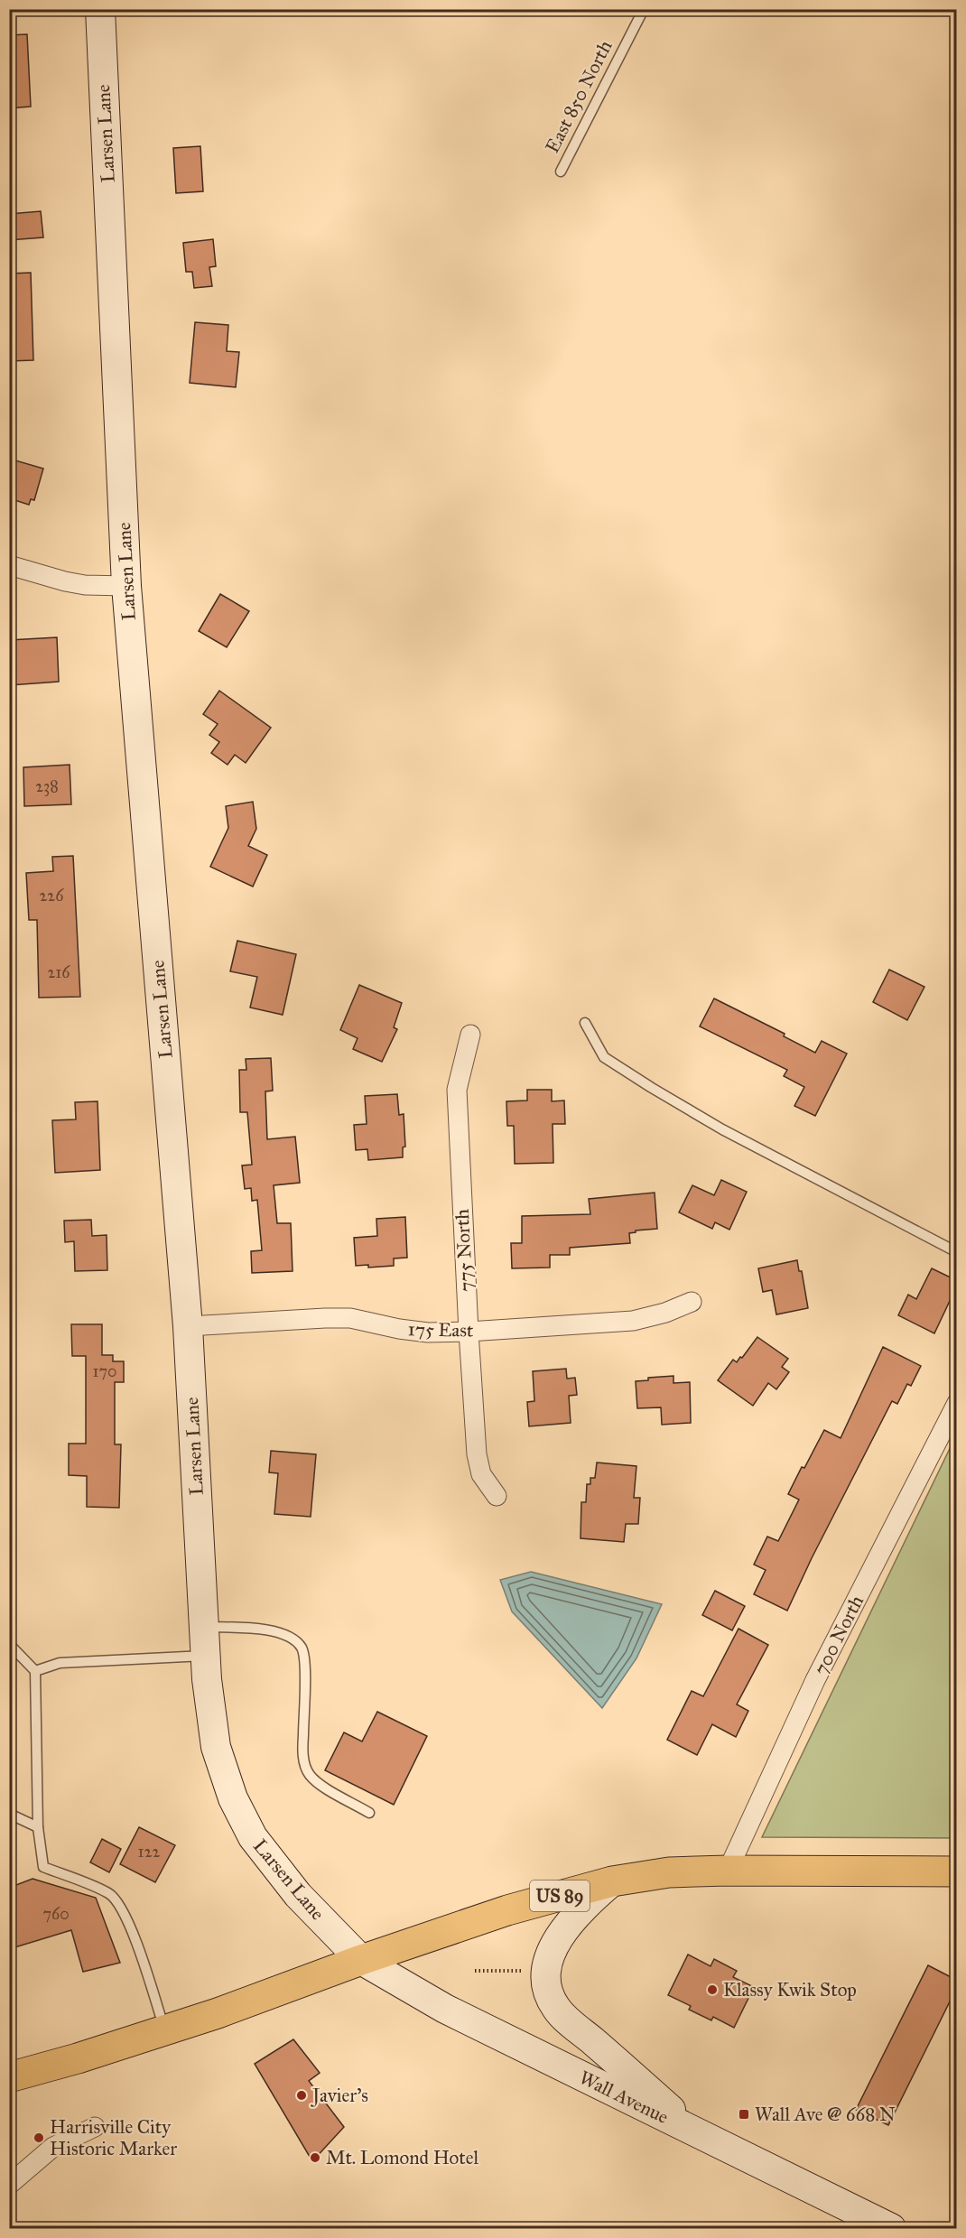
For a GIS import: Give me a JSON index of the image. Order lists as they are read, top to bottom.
{
  "streets": {
    "main road": ["Larsen Lane", "US 89", "Wall Avenue"],
    "street": ["775 North", "175 East", "700 North"],
    "lane": ["East 850 North"]
  },
  "crossings": [
    ["Larsen Lane", "175 East"],
    ["Larsen Lane", "US 89"],
    ["Larsen Lane", "Wall Avenue"],
    ["775 North", "175 East"],
    ["700 North", "US 89"],
    ["US 89", "Wall Avenue"]
  ],
  "places": {
    "other": [
      "Klassy Kwik Stop",
      "Javier's",
      "Harrisville City Historic Marker",
      "Mt. Lomond Hotel"
    ],
    "transit": ["Wall Ave @ 668 N"]
  },
  "house_numbers": [
    "238",
    "226",
    "216",
    "170",
    "122",
    "760"
  ]
}
